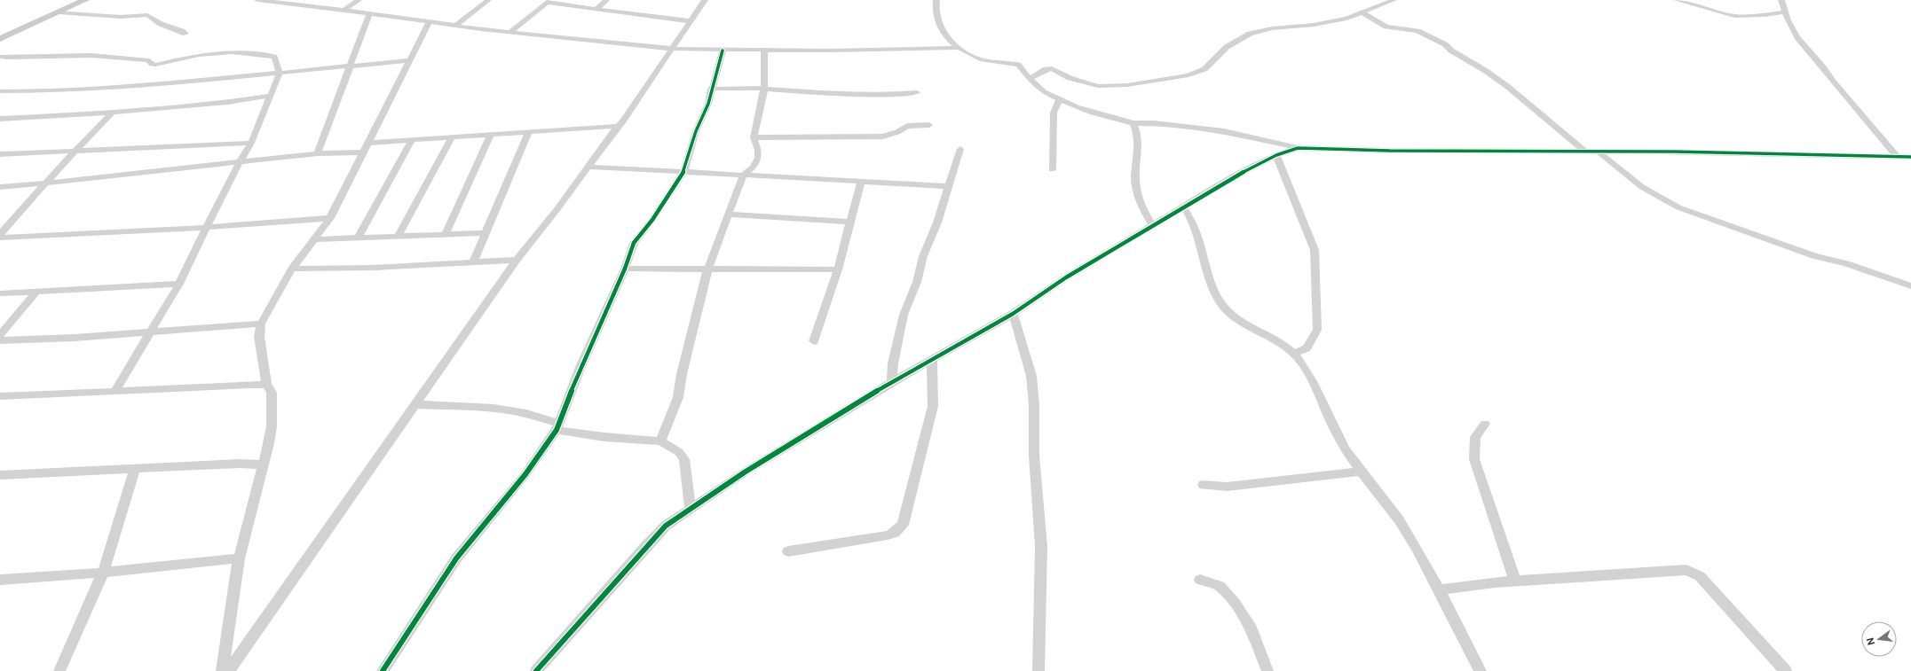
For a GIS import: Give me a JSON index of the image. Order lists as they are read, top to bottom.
{
  "north": "left"
}
